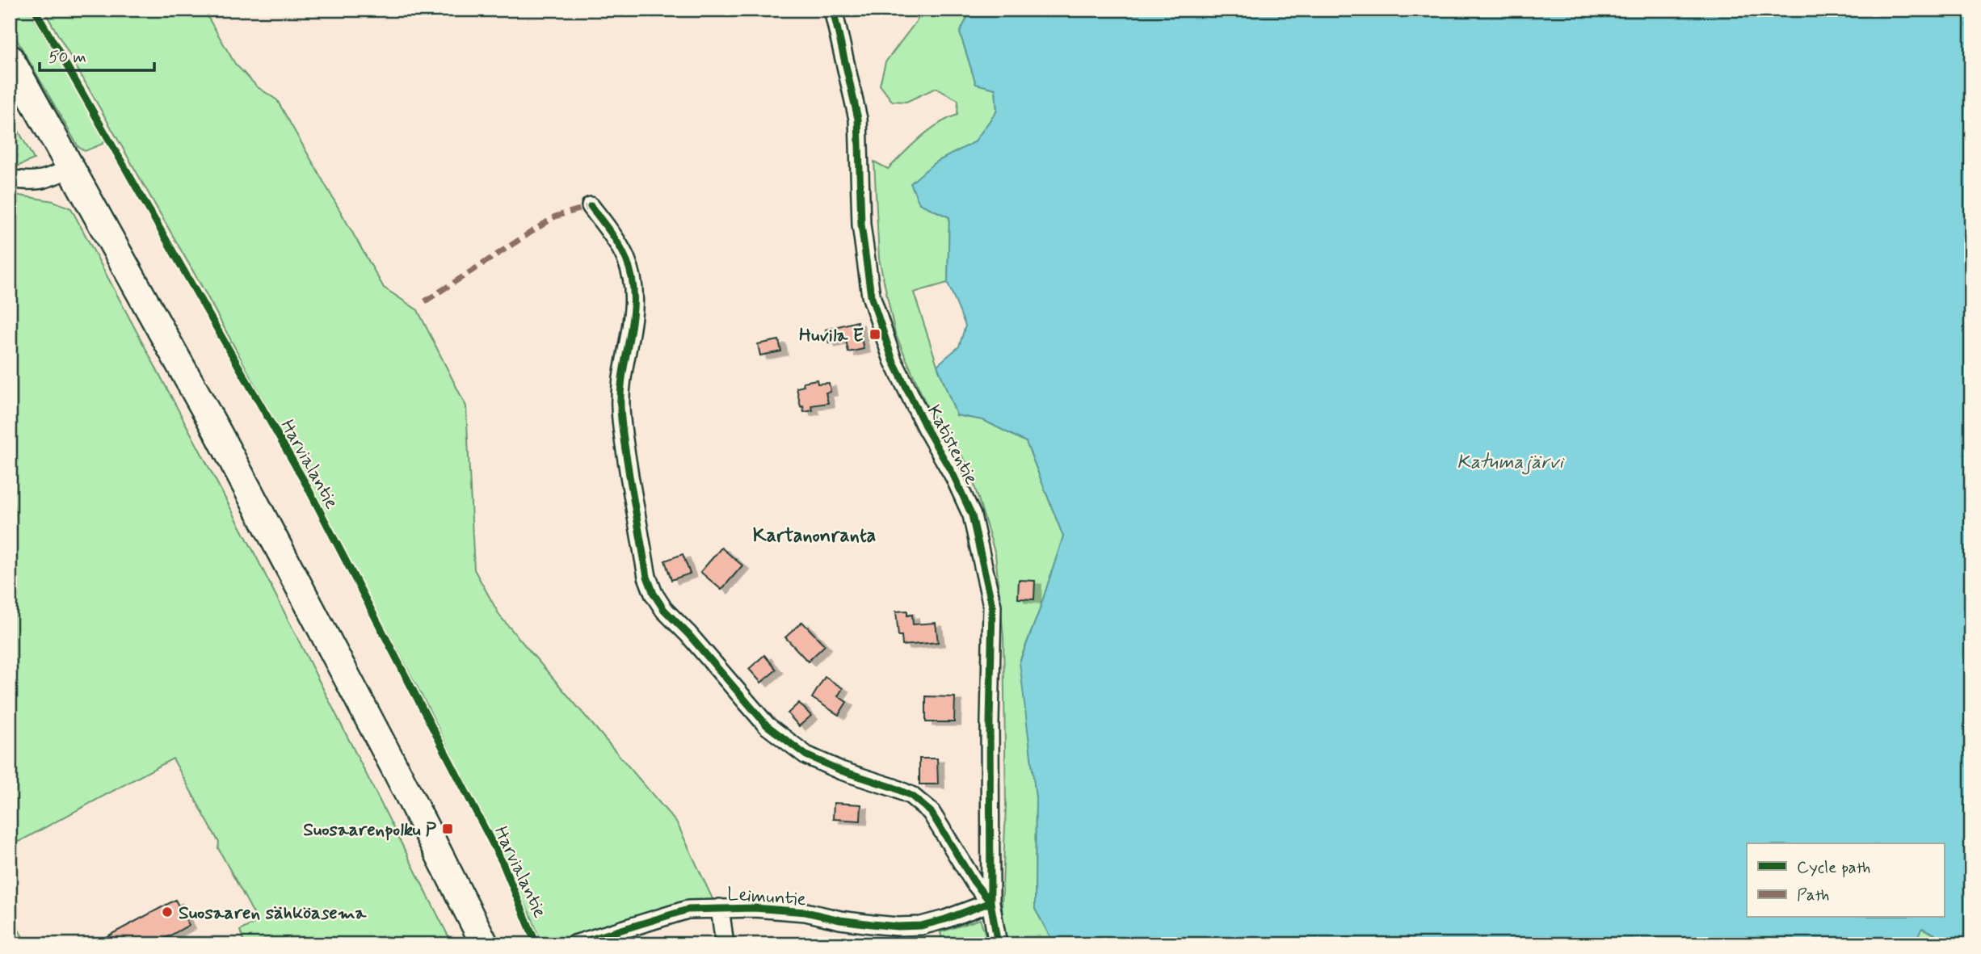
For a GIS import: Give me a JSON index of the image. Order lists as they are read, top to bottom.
{
  "streets": {
    "street": ["Katistentie", "Leimuntie"],
    "cycle path": ["Harvialantie"]
  },
  "crossings": [
    ["Katistentie", "Leimuntie"]
  ],
  "districts": ["Kartanonranta"],
  "water": ["Katumajärvi"],
  "places": {
    "transit": ["Huvila E", "Suosaarenpolku P"],
    "other": ["Suosaaren sähköasema"]
  },
  "legend": ["Cycle path", "Path"],
  "scale_bar": "50 m"
}
